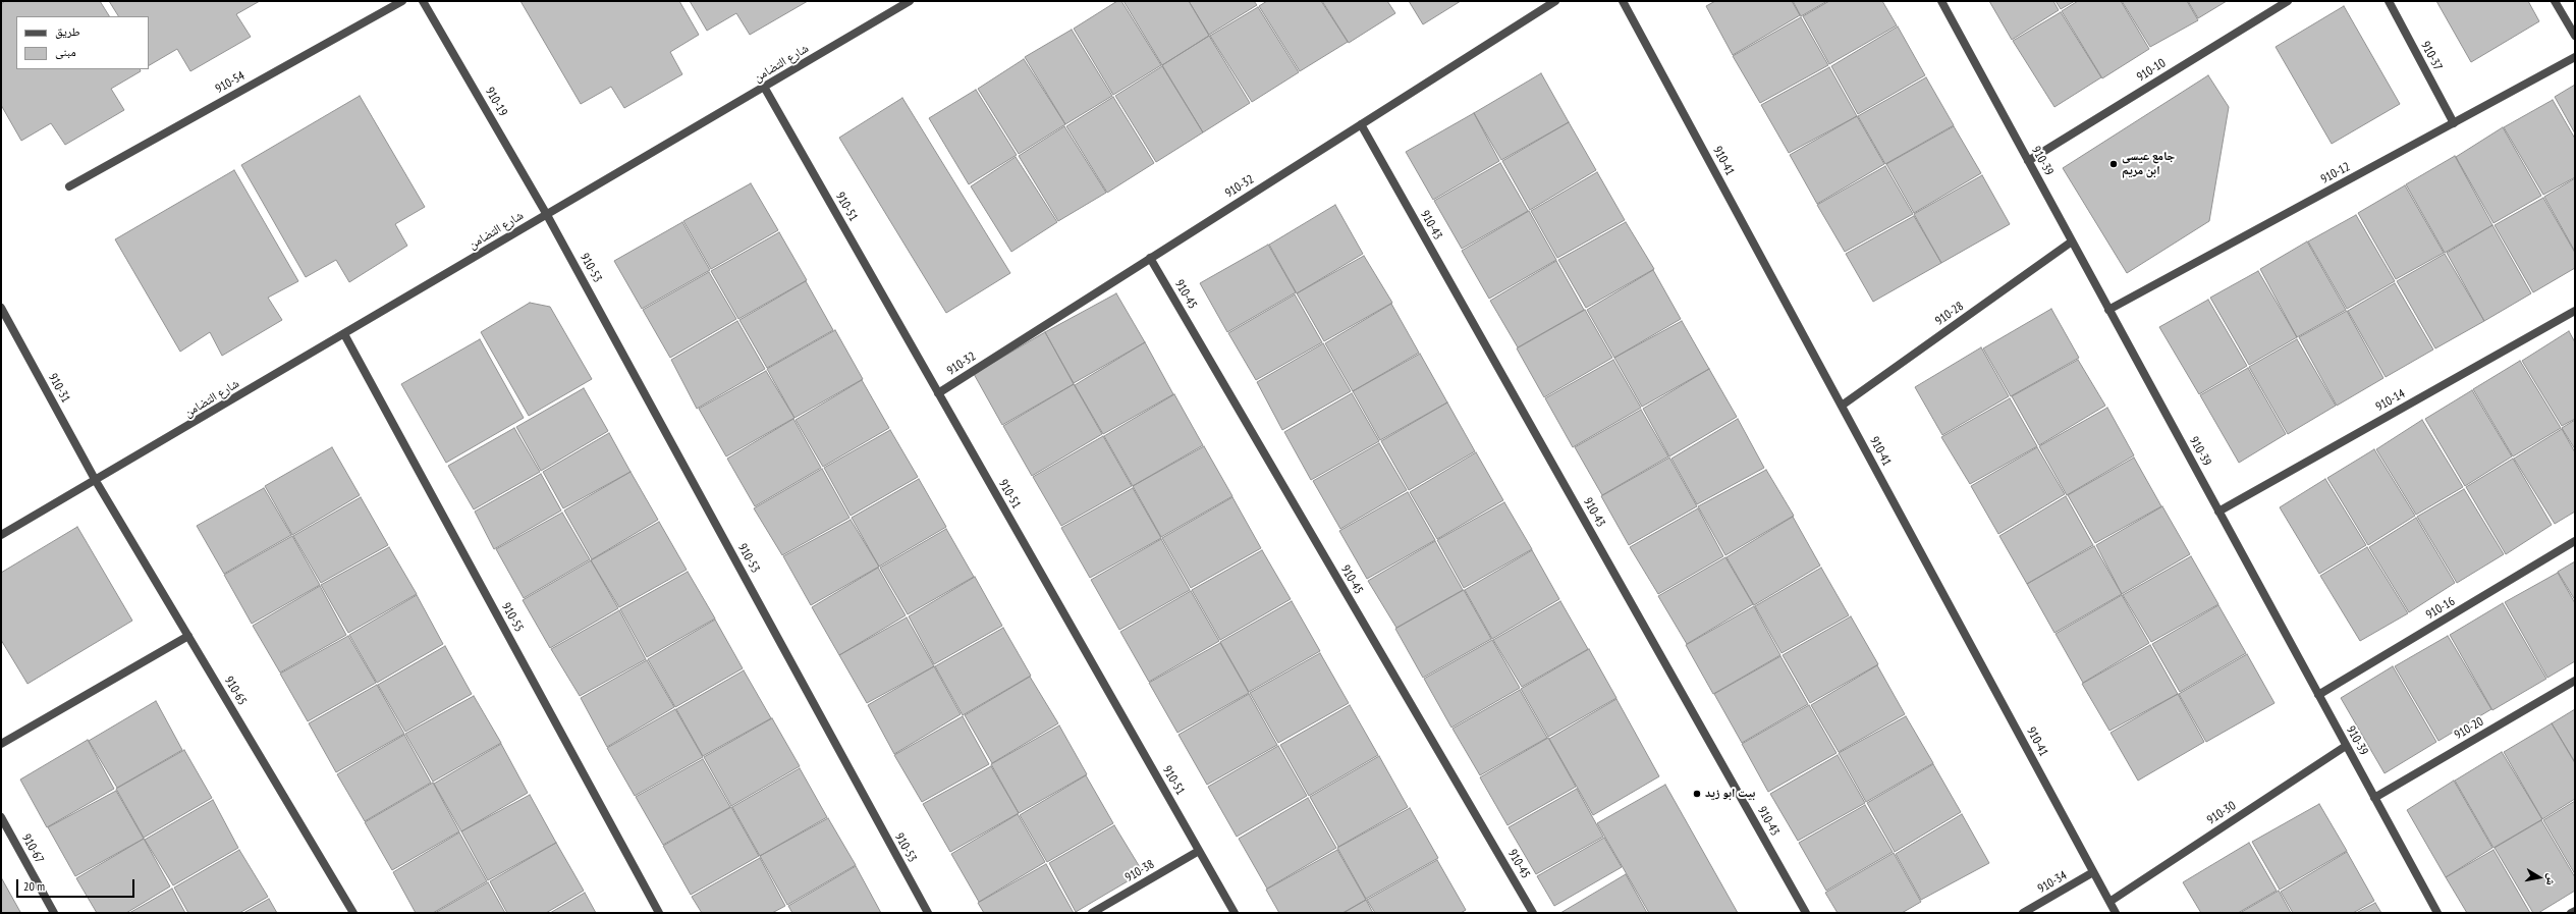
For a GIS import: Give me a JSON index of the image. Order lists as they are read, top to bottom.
{
  "streets": {
    "street": [
      "910-37",
      "شارع التضامن",
      "910-10",
      "910-54",
      "910-19",
      "910-41",
      "910-39",
      "910-12",
      "910-32",
      "910-51",
      "910-43",
      "910-53",
      "910-45",
      "910-28",
      "910-31",
      "910-14",
      "910-16",
      "910-55",
      "910-65",
      "910-20",
      "910-30",
      "910-67",
      "910-38",
      "910-34"
    ]
  },
  "crossings": [
    ["910-37", "910-12"],
    ["شارع التضامن", "910-19"],
    ["شارع التضامن", "910-51"],
    ["شارع التضامن", "910-53"],
    ["شارع التضامن", "910-31"],
    ["شارع التضامن", "910-55"],
    ["شارع التضامن", "910-65"],
    ["910-10", "910-39"],
    ["910-19", "910-53"],
    ["910-41", "910-28"],
    ["910-41", "910-30"],
    ["910-41", "910-34"],
    ["910-39", "910-12"],
    ["910-39", "910-28"],
    ["910-39", "910-14"],
    ["910-39", "910-16"],
    ["910-39", "910-20"],
    ["910-39", "910-30"],
    ["910-32", "910-51"],
    ["910-32", "910-43"],
    ["910-32", "910-45"],
    ["910-51", "910-38"],
    ["910-31", "910-65"]
  ],
  "places": ["جامع عيسى ابن مريم", "بيت ابو زيد"],
  "legend": ["طريق", "مبنى"],
  "scale_bar": "20 m",
  "north": "right"
}
